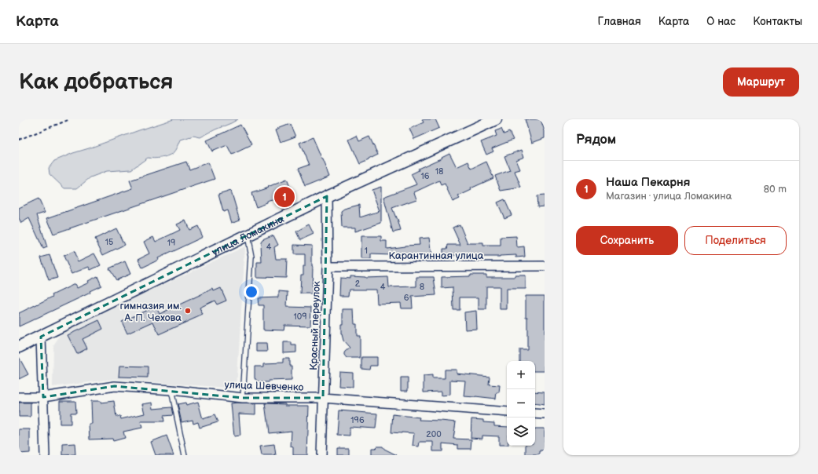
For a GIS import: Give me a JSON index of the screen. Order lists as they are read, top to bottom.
{
  "streets": {
    "street": [
      "улица Ломакина",
      "Карантинная улица",
      "Красный переулок",
      "улица Шевченко"
    ]
  },
  "crossings": [
    ["улица Ломакина", "Красный переулок"],
    ["Карантинная улица", "Красный переулок"],
    ["Красный переулок", "улица Шевченко"]
  ],
  "places": ["гимназия им. А. П. Чехова"],
  "house_numbers": [
    "18",
    "16",
    "15",
    "19",
    "4",
    "1",
    "2",
    "4",
    "8",
    "6",
    "109",
    "196",
    "200"
  ],
  "page": {
    "header": "Карта",
    "nav": [
      "Главная",
      "Карта",
      "О нас",
      "Контакты"
    ],
    "buttons": [
      "Маршрут",
      ["Сохранить", "Поделиться"]
    ],
    "title": "Как добраться",
    "heading": "Рядом",
    "list": [
      {
        "mark": "1",
        "name": "Наша Пекарня",
        "note": "Магазин · улица Ломакина",
        "value": "80 m"
      }
    ],
    "pins": "1",
    "map_buttons": ["+", "−"]
  }
}
